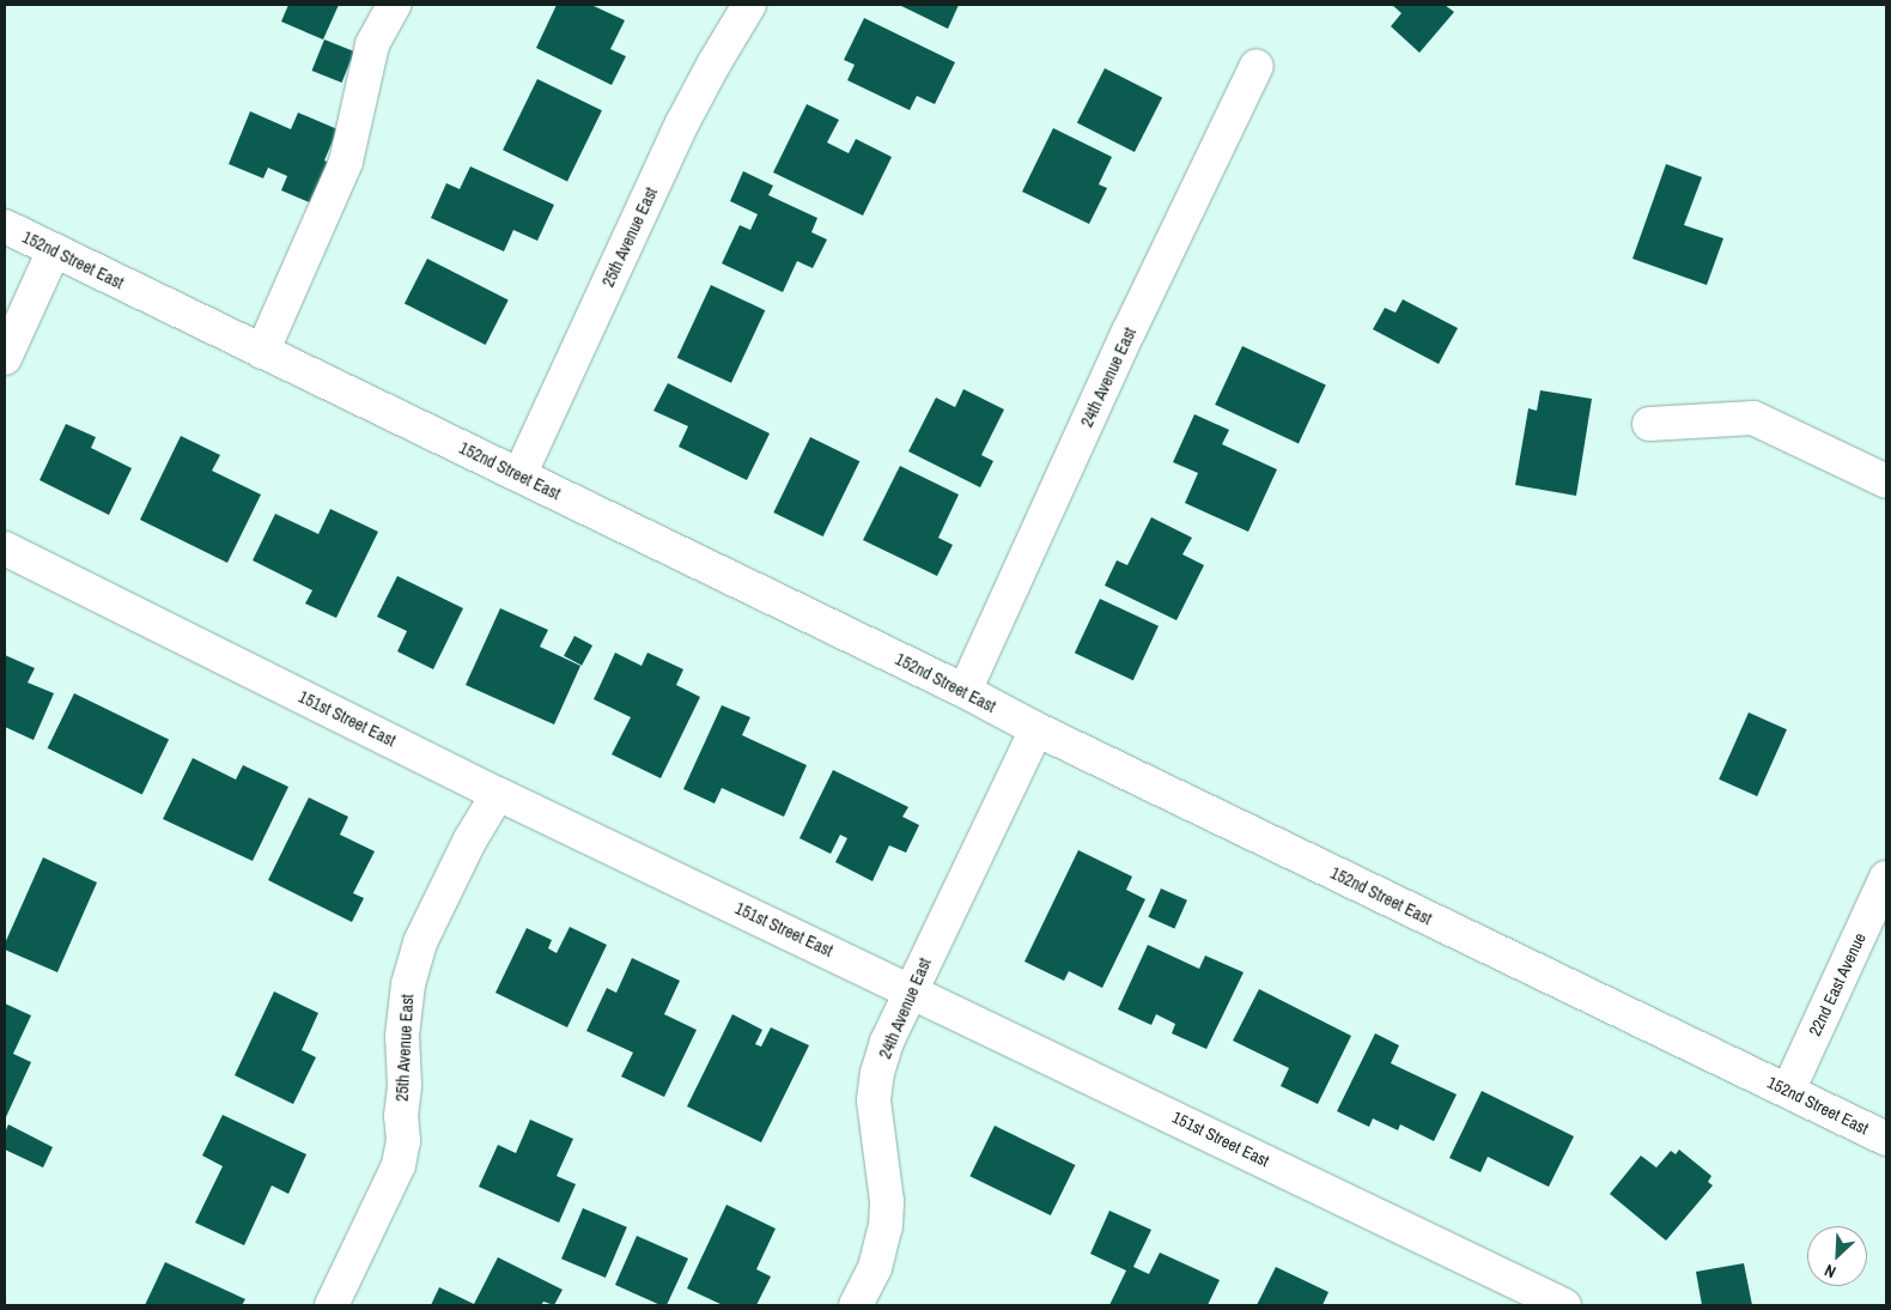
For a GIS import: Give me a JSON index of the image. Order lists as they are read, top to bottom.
{
  "streets": {
    "street": [
      "25th Avenue East",
      "152nd Street East",
      "24th Avenue East",
      "151st Street East",
      "22nd East Avenue"
    ]
  },
  "crossings": [
    ["25th Avenue East", "152nd Street East"],
    ["25th Avenue East", "151st Street East"],
    ["152nd Street East", "24th Avenue East"],
    ["152nd Street East", "22nd East Avenue"],
    ["24th Avenue East", "151st Street East"]
  ],
  "north": "bottom left"
}
